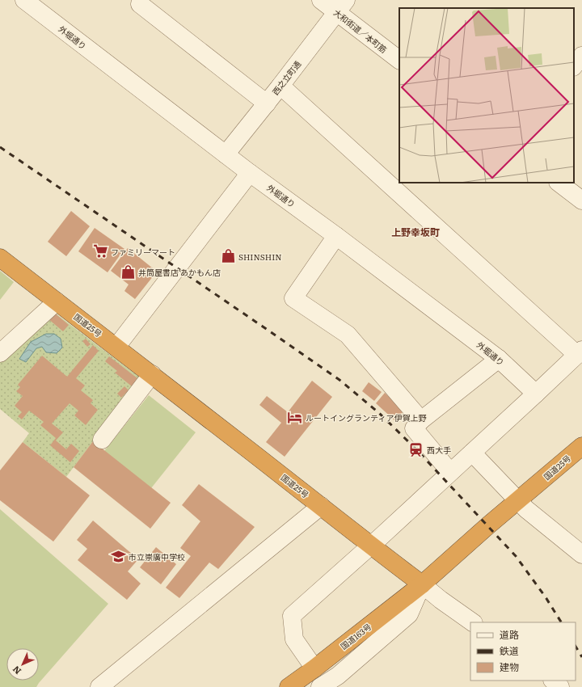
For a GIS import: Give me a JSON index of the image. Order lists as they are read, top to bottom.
{
  "streets": {
    "highway": ["国道25号", "国道163号"],
    "street": ["大和街道／本町筋", "外堀通り", "西之立町通"]
  },
  "crossings": [
    ["大和街道／本町筋", "西之立町通"],
    ["外堀通り", "西之立町通"],
    ["国道25号", "国道163号"]
  ],
  "districts": ["上野幸坂町"],
  "places": {
    "supermarket": ["ファミリーマート"],
    "shop": ["SHINSHIN", "井筒屋書店 あかもん店"],
    "hotel": ["ルートイングランティア伊賀上野"],
    "station": ["西大手"],
    "school or university": ["市立崇廣中学校"]
  },
  "legend": ["道路", "鉄道", "建物"],
  "north": "bottom left"
}
